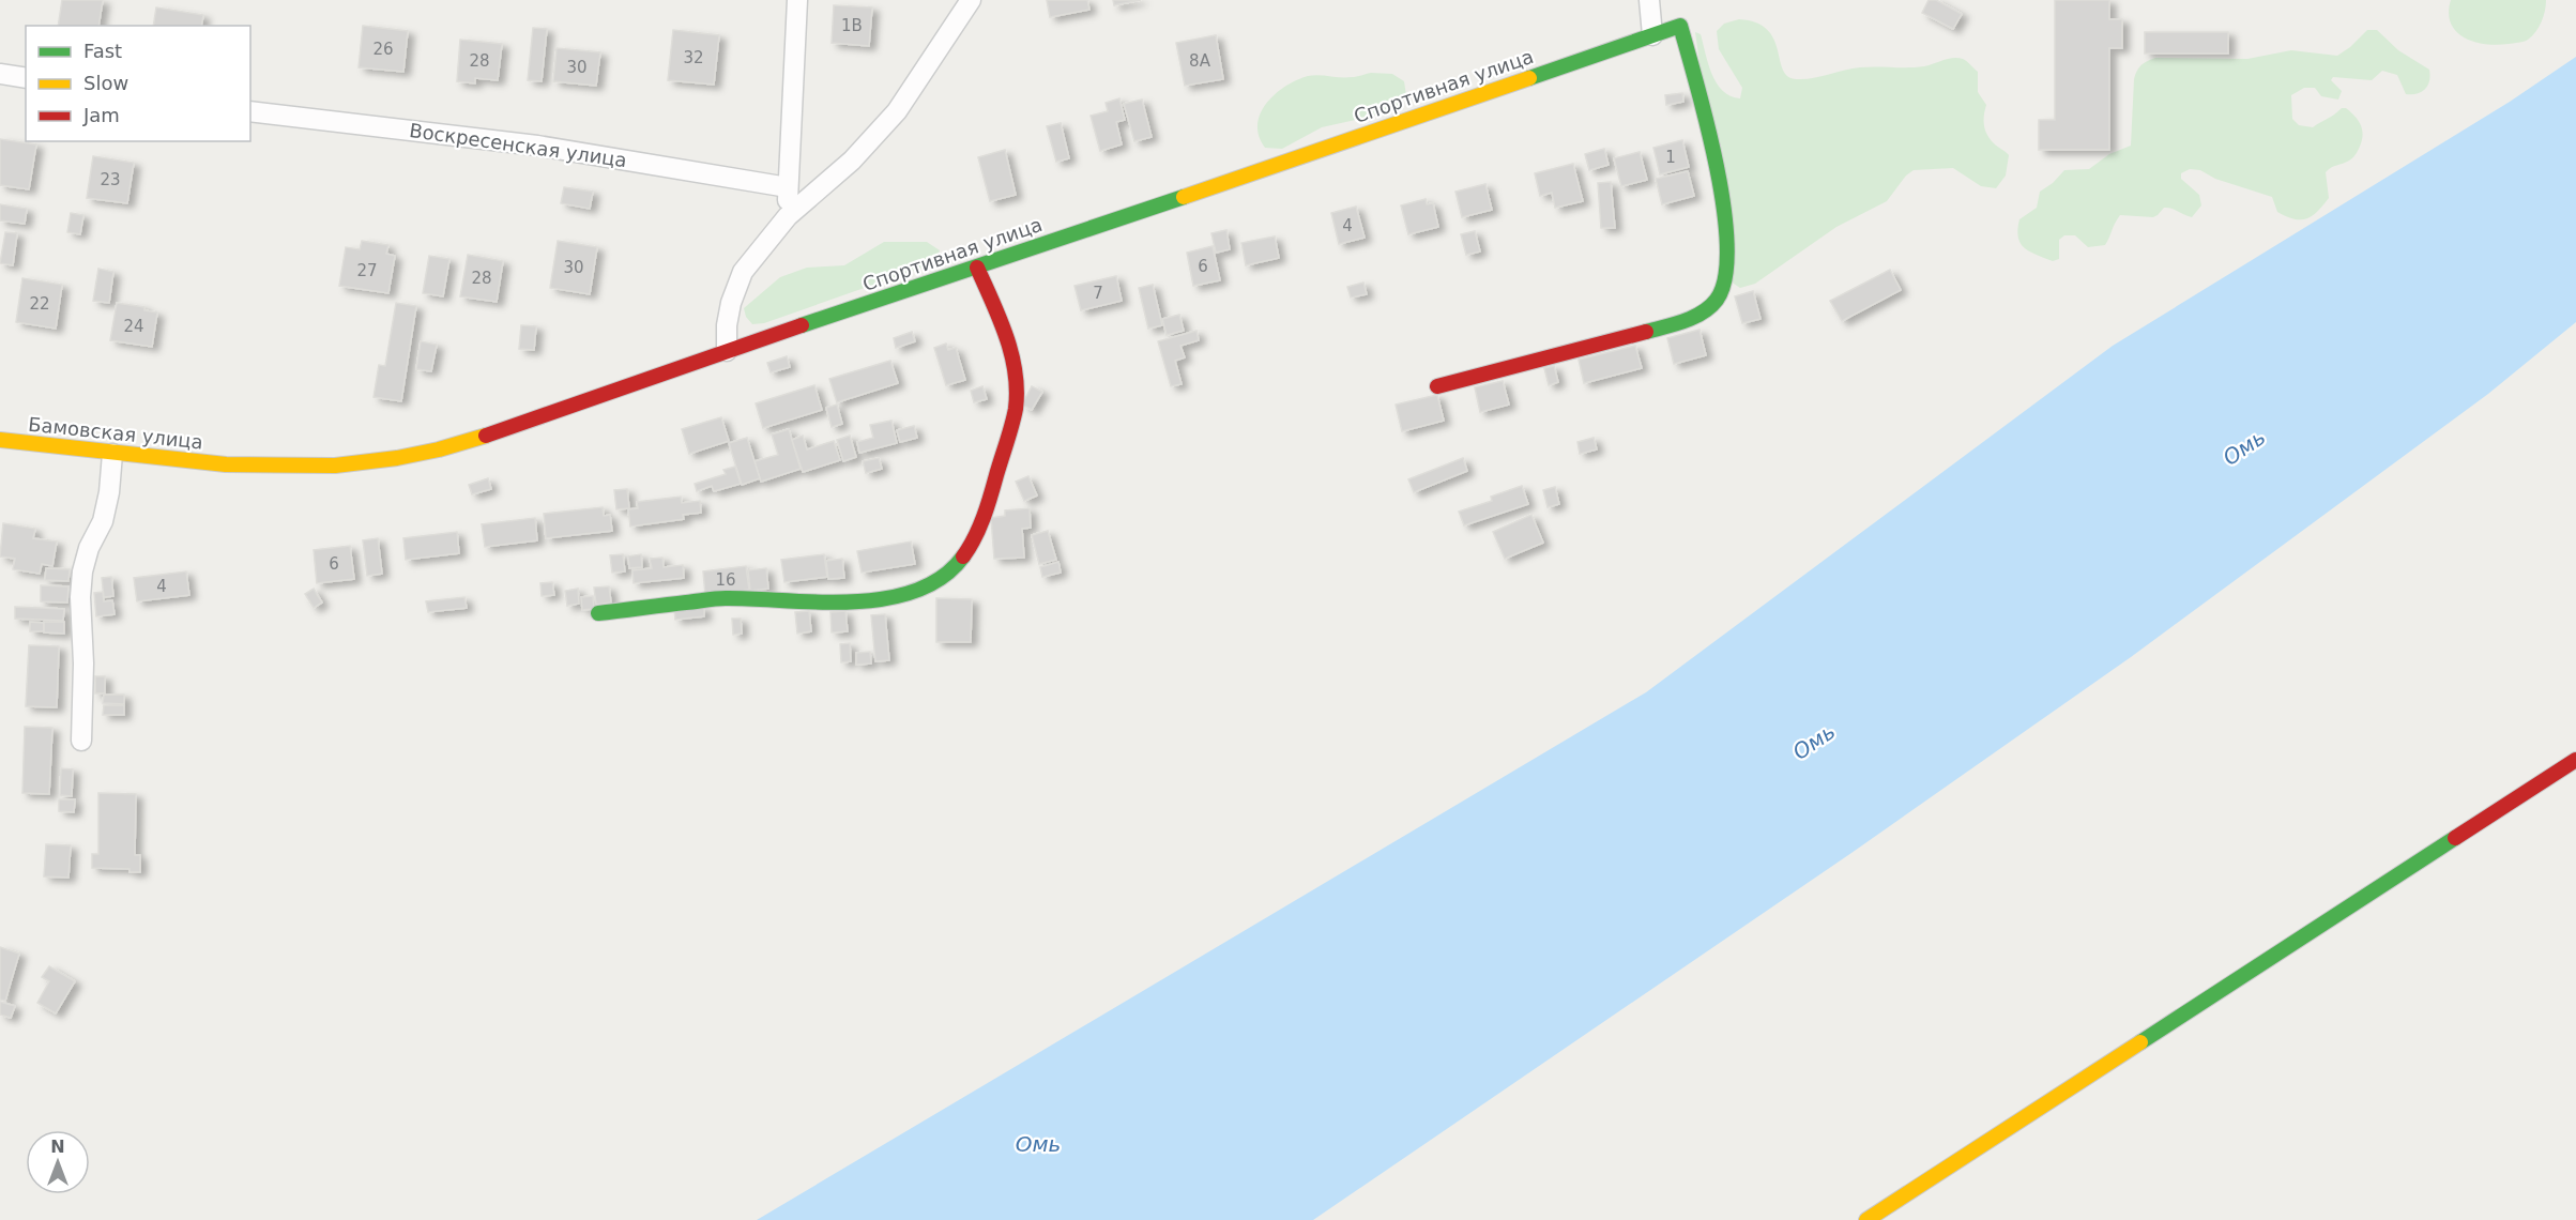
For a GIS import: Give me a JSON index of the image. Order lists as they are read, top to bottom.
{
  "streets": {
    "street": ["Спортивная улица", "Воскресенская улица", "Бамовская улица"]
  },
  "crossings": [
    ["Спортивная улица", "Бамовская улица"]
  ],
  "water": ["Омь"],
  "house_numbers": [
    "1В",
    "26",
    "32",
    "28",
    "8А",
    "30",
    "1",
    "23",
    "4",
    "6",
    "30",
    "27",
    "28",
    "7",
    "22",
    "24",
    "6",
    "16",
    "4"
  ],
  "legend": ["Fast", "Slow", "Jam"],
  "north": "top"
}
